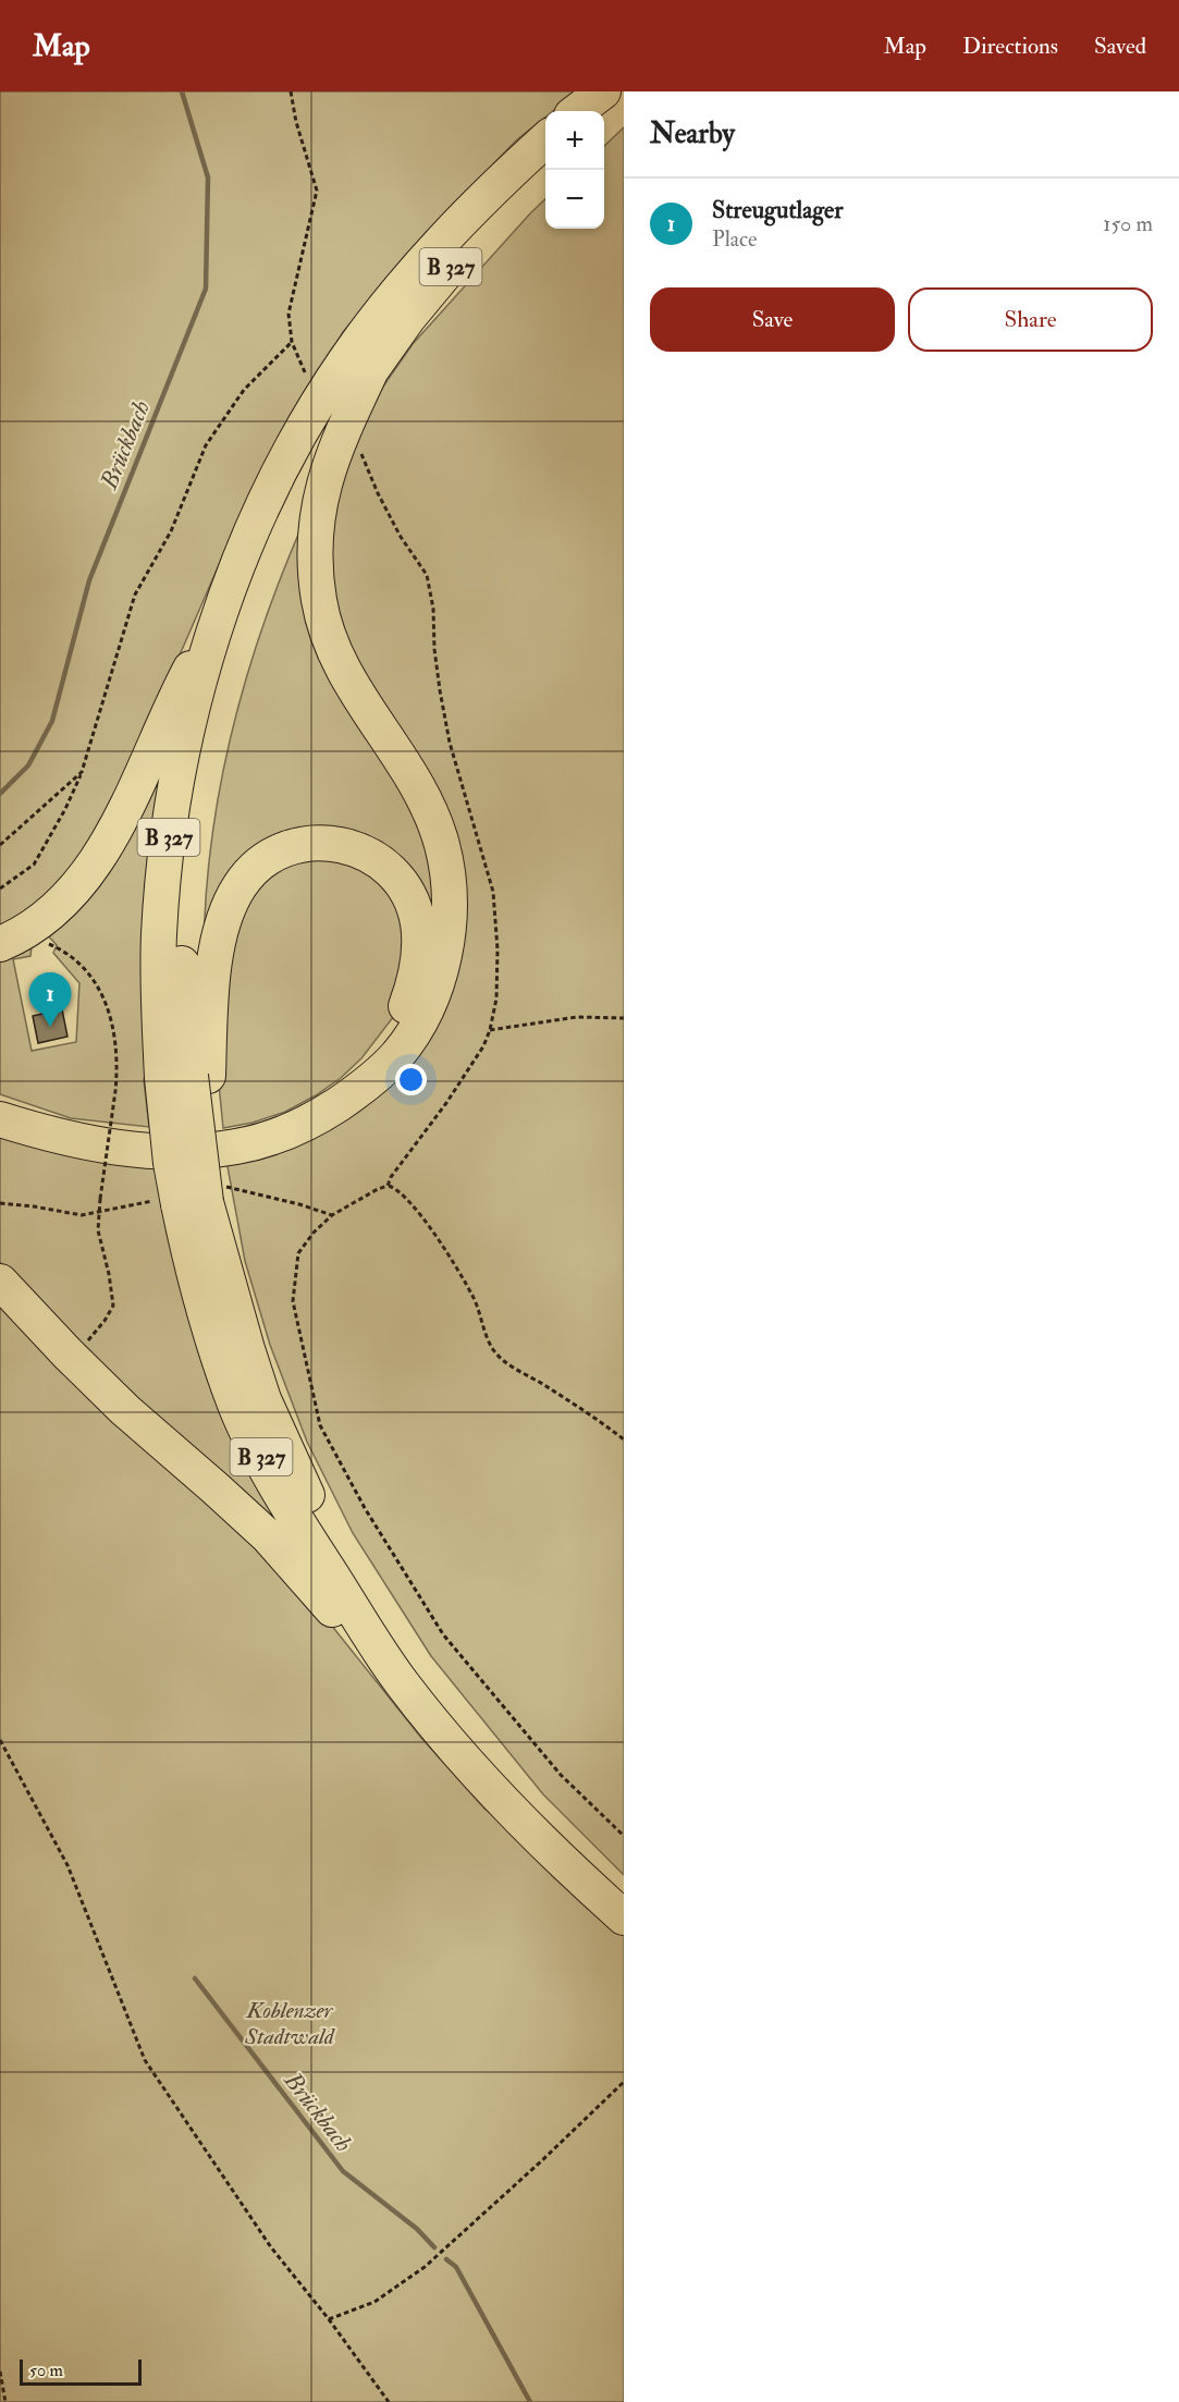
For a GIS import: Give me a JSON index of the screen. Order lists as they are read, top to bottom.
{
  "streets": {
    "highway": ["B 327"]
  },
  "water": ["Brückbach"],
  "parks": ["Koblenzer Stadtwald"],
  "scale_bar": "50 m",
  "page": {
    "header": "Map",
    "nav": ["Map", "Directions", "Saved"],
    "heading": "Nearby",
    "map_buttons": ["+", "−"],
    "list": [
      {
        "mark": "1",
        "name": "Streugutlager",
        "note": "Place",
        "value": "150 m"
      }
    ],
    "buttons": ["Save", "Share"],
    "pins": "1",
    "scale": "50 m"
  }
}
